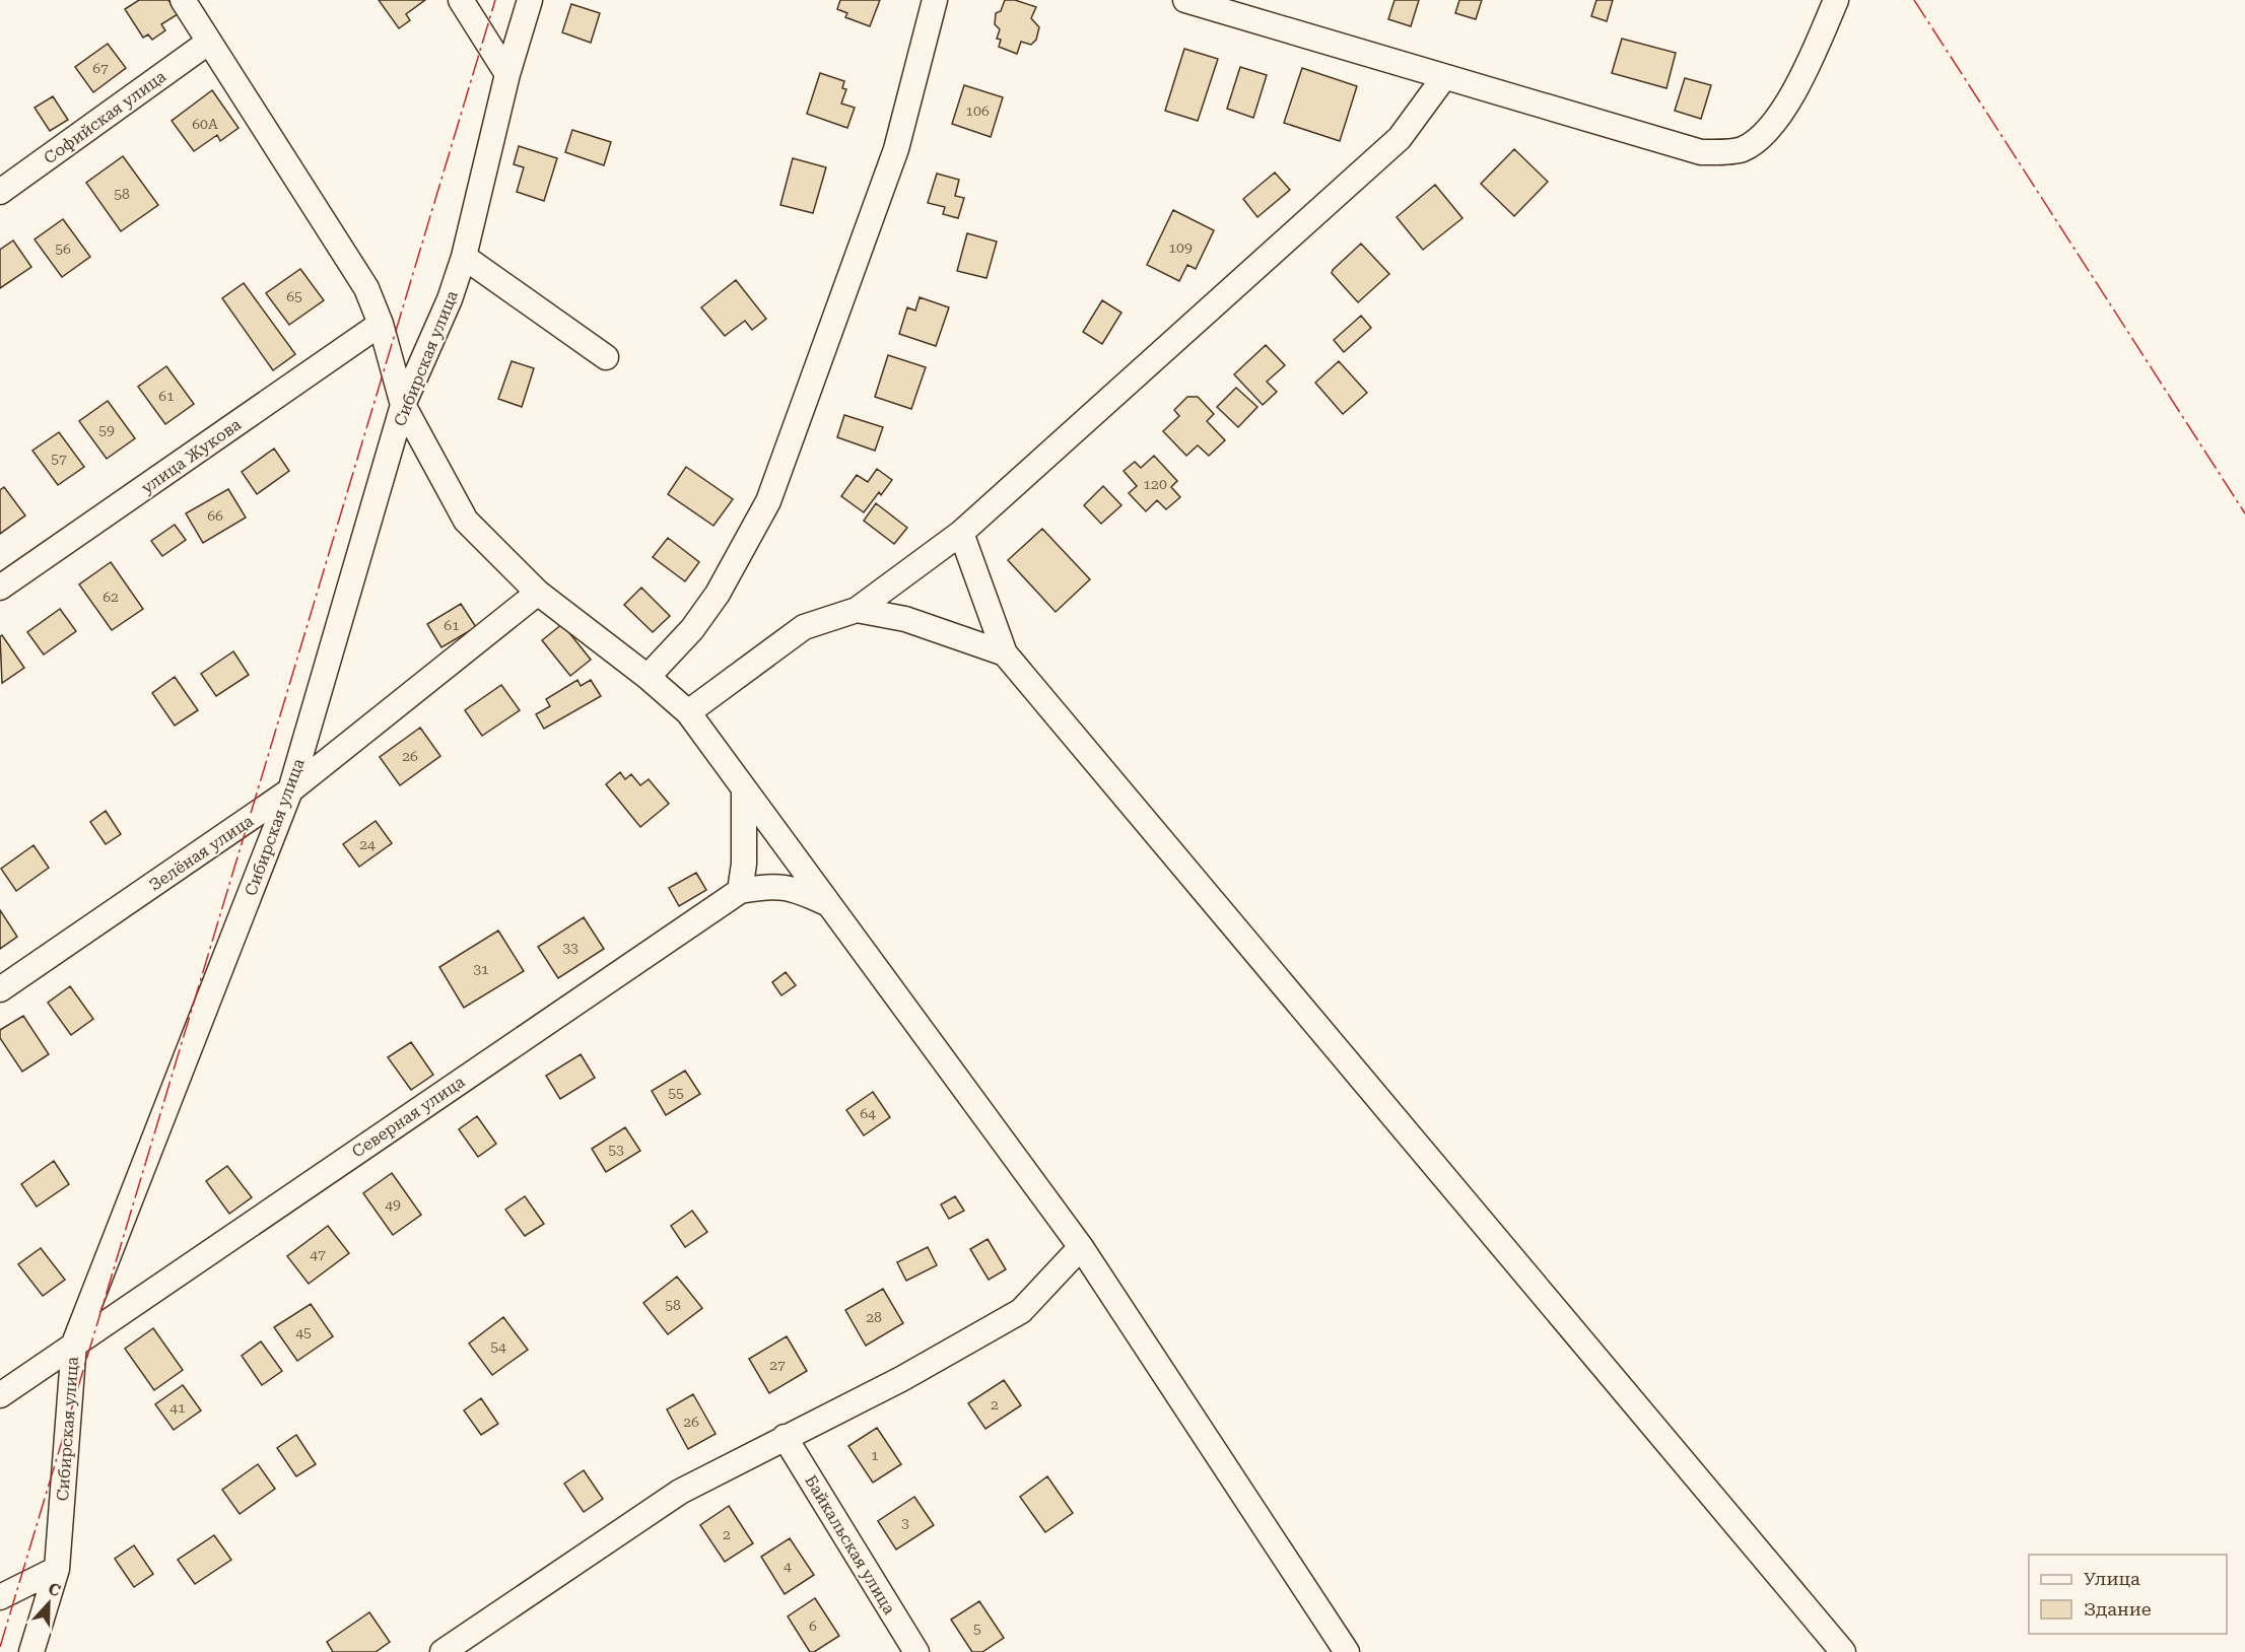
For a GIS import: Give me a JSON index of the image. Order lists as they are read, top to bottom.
{
  "streets": {
    "street": [
      "Софийская улица",
      "Сибирская улица",
      "улица Жукова",
      "Зелёная улица",
      "Северная улица",
      "Байкальская улица"
    ]
  },
  "crossings": [
    ["Сибирская улица", "Зелёная улица"],
    ["Сибирская улица", "Северная улица"]
  ],
  "house_numbers": [
    "67",
    "106",
    "60А",
    "58",
    "109",
    "56",
    "65",
    "61",
    "59",
    "57",
    "120",
    "66",
    "62",
    "61",
    "26",
    "24",
    "33",
    "31",
    "55",
    "64",
    "53",
    "49",
    "47",
    "58",
    "28",
    "45",
    "54",
    "27",
    "2",
    "41",
    "26",
    "1",
    "3",
    "2",
    "4",
    "6",
    "5"
  ],
  "legend": ["Улица", "Здание"],
  "north": "top"
}
